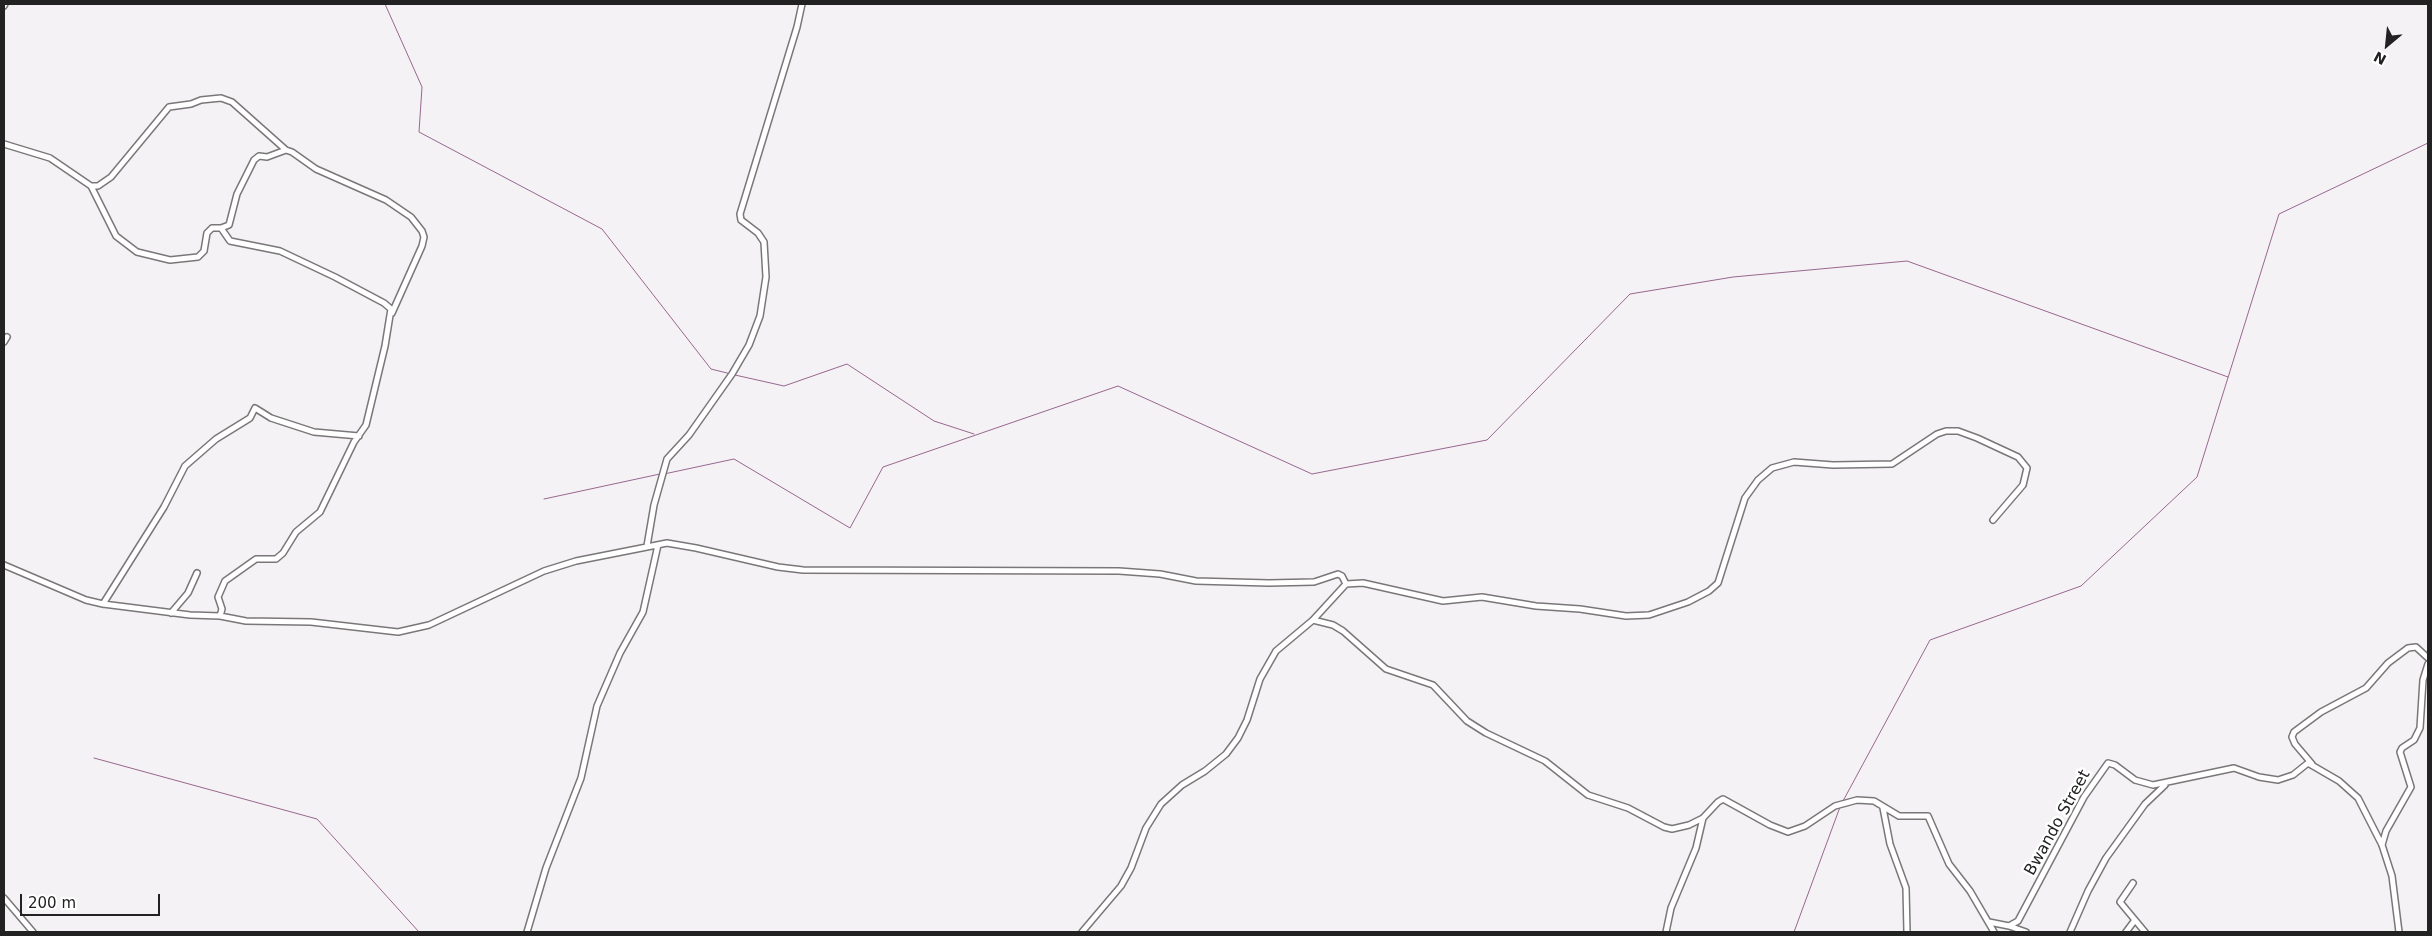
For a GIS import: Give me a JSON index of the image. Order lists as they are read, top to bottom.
{
  "streets": {
    "street": ["Bwando Street"]
  },
  "scale_bar": "200 m",
  "north": "bottom left"
}
